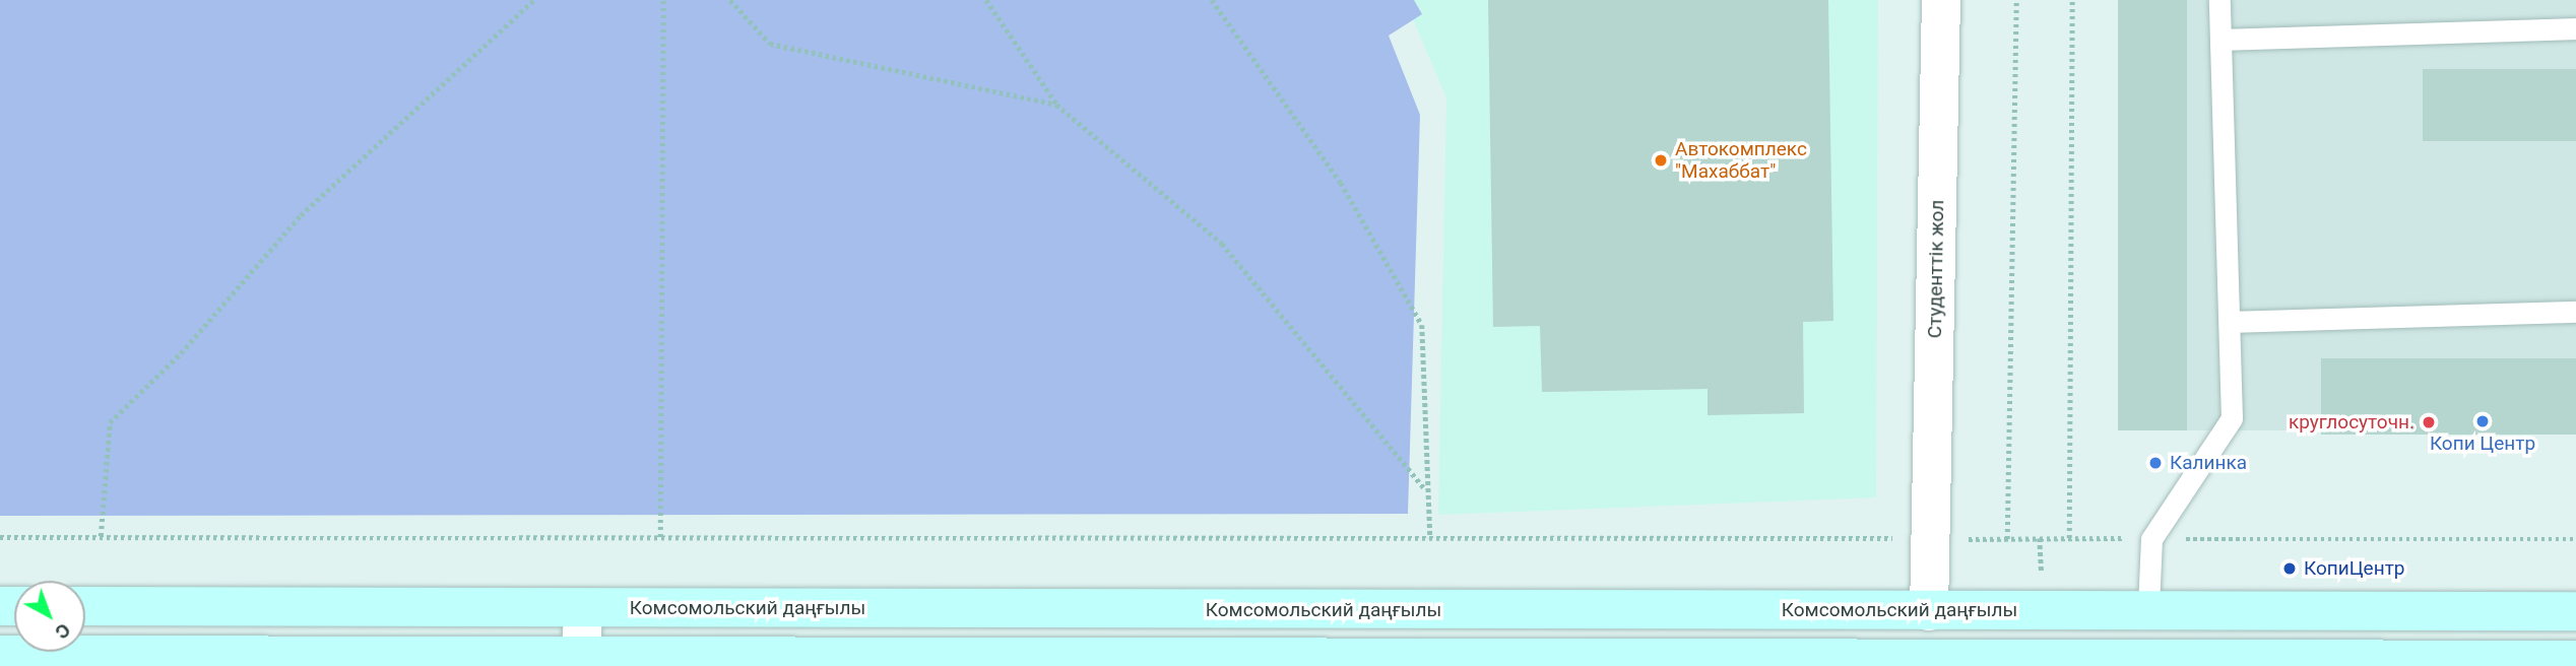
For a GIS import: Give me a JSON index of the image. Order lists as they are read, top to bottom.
{
  "streets": {
    "street": ["Студенттік жол", "Комсомольский даңғылы"]
  },
  "crossings": [
    ["Студенттік жол", "Комсомольский даңғылы"]
  ],
  "places": [
    "Автокомплекс \"Махаббат\"",
    "Копи Центр",
    "круглосуточн.",
    "Калинка",
    "КопиЦентр"
  ],
  "north": "bottom right"
}
